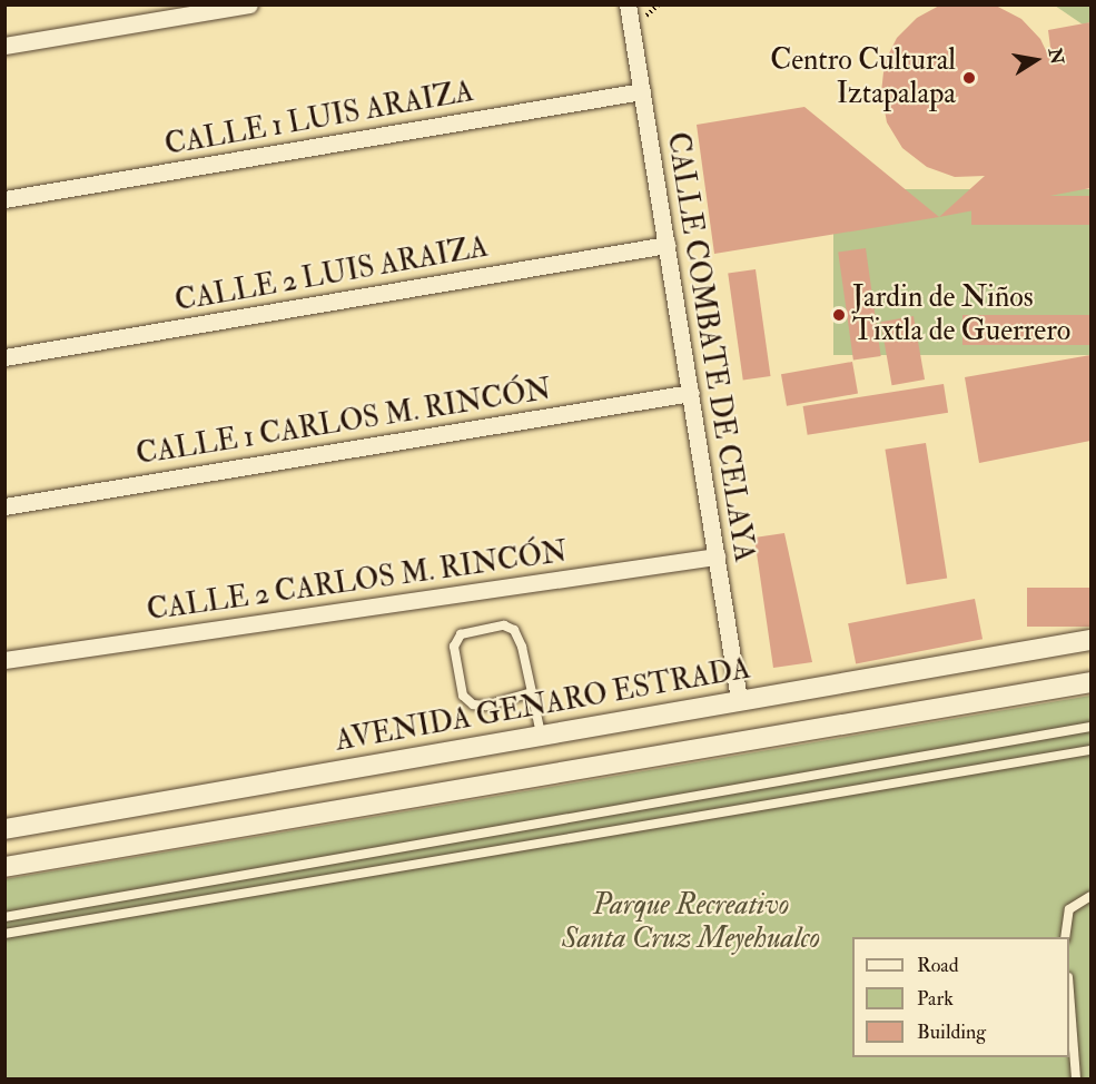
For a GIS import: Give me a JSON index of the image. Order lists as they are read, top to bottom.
{
  "streets": {
    "street": [
      "CALLE 1 LUIS ARAIZA",
      "CALLE 2 LUIS ARAIZA",
      "CALLE COMBATE DE CELAYA",
      "CALLE 1 CARLOS M. RINCÓN",
      "CALLE 2 CARLOS M. RINCÓN",
      "AVENIDA GENARO ESTRADA"
    ]
  },
  "crossings": [
    ["CALLE 1 LUIS ARAIZA", "CALLE COMBATE DE CELAYA"],
    ["CALLE 2 LUIS ARAIZA", "CALLE COMBATE DE CELAYA"],
    ["CALLE COMBATE DE CELAYA", "CALLE 1 CARLOS M. RINCÓN"],
    ["CALLE COMBATE DE CELAYA", "CALLE 2 CARLOS M. RINCÓN"],
    ["CALLE COMBATE DE CELAYA", "AVENIDA GENARO ESTRADA"]
  ],
  "parks": ["Parque Recreativo Santa Cruz Meyehualco"],
  "places": ["Centro Cultural Iztapalapa", "Jardin de Niños Tixtla de Guerrero"],
  "legend": ["Road", "Park", "Building"],
  "north": "right"
}
